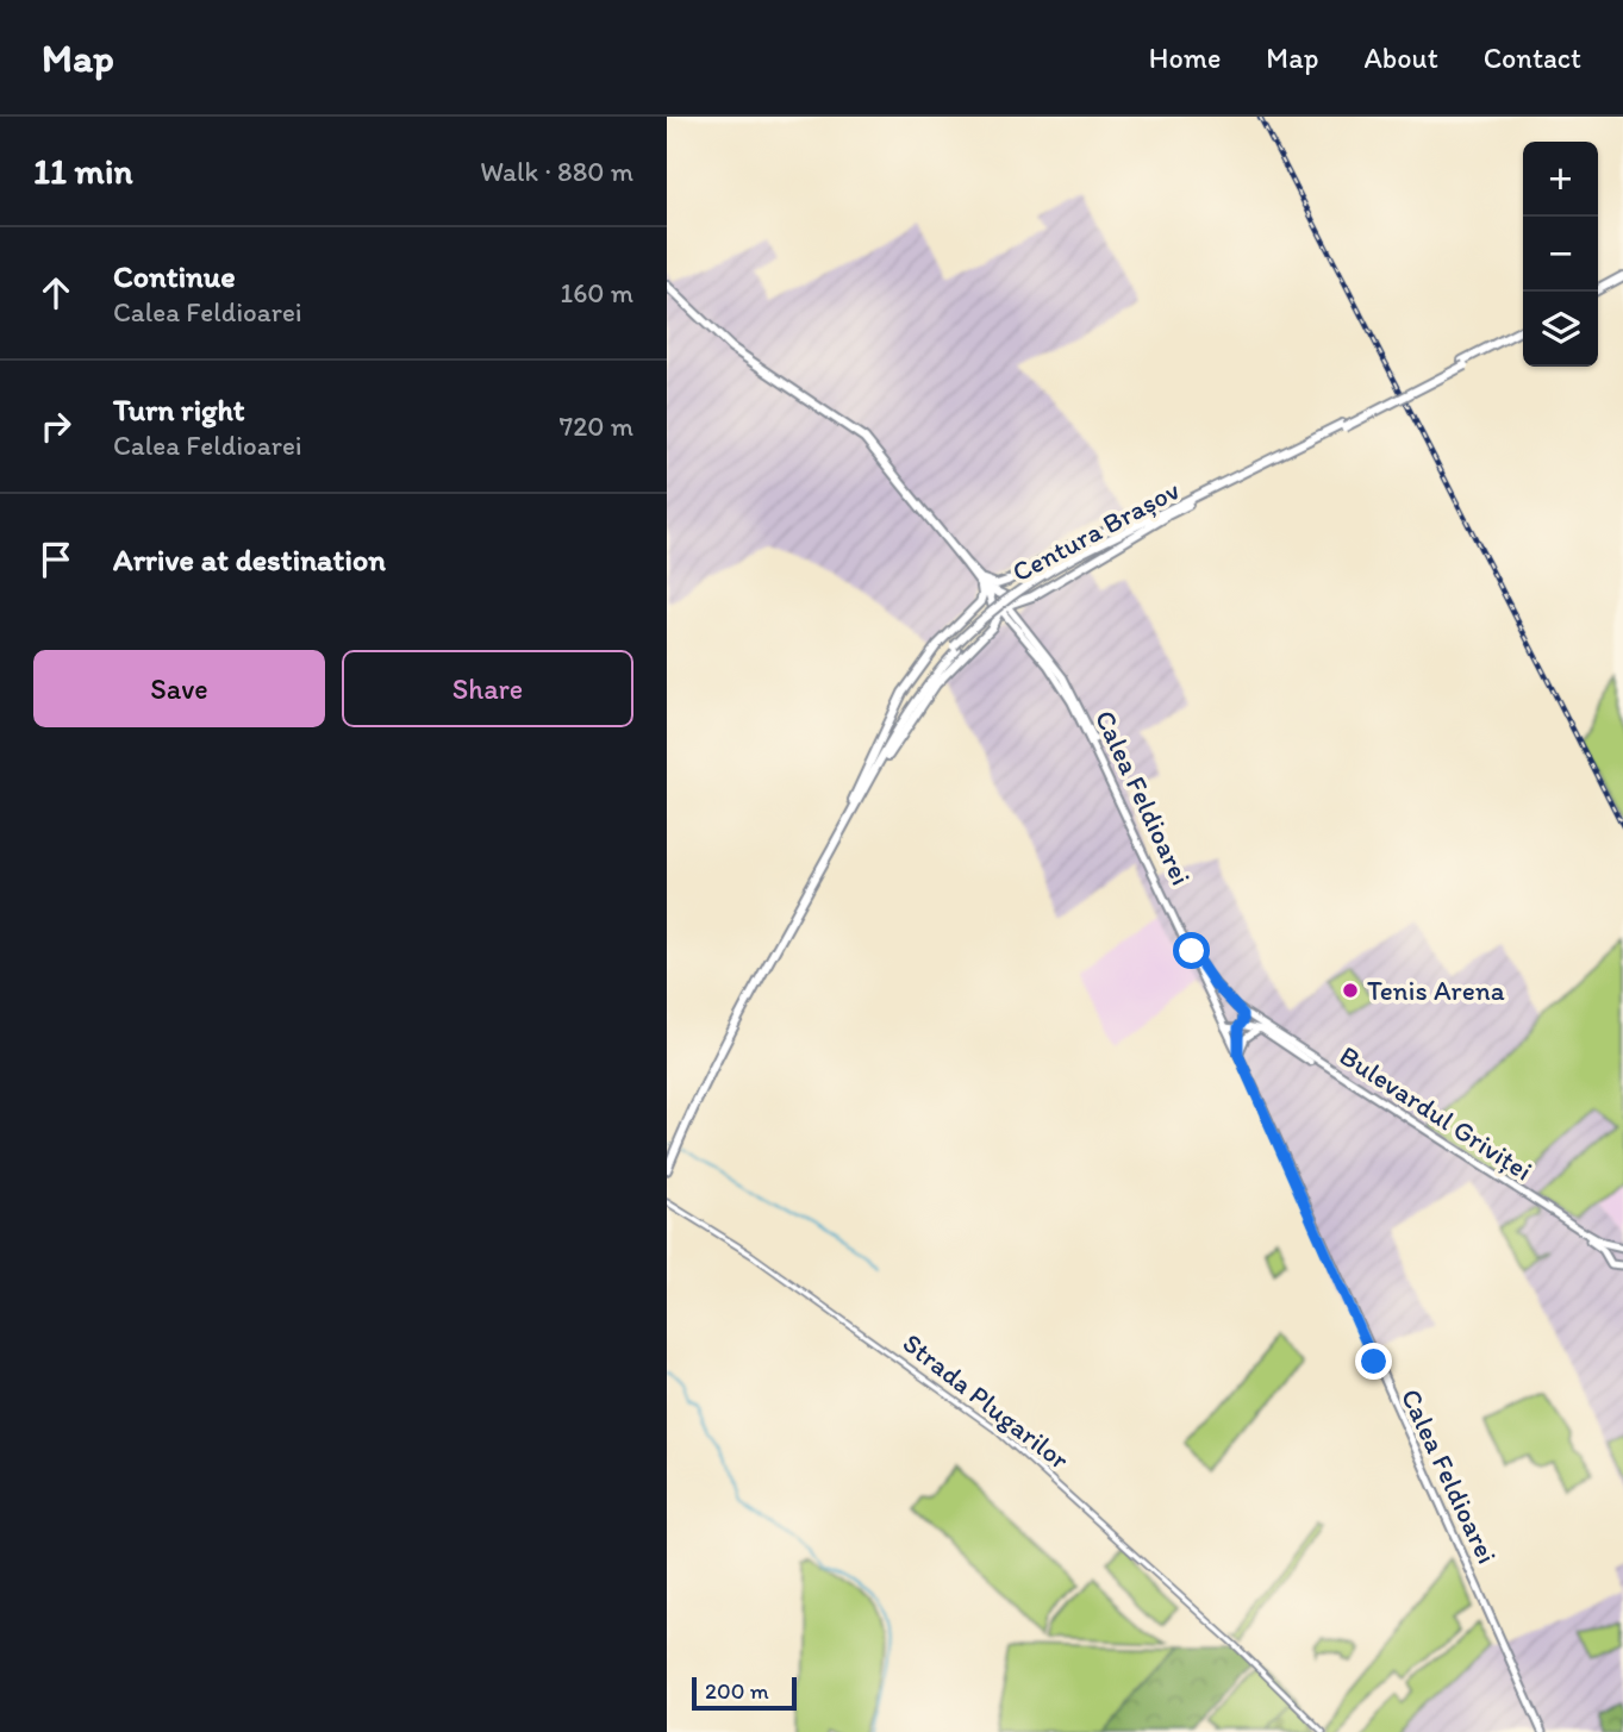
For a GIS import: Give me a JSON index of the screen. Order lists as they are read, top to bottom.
{
  "streets": {
    "highway": ["Centura Brașov", "Calea Feldioarei"],
    "main road": ["Bulevardul Griviței"],
    "street": ["Strada Plugarilor"]
  },
  "crossings": [
    ["Calea Feldioarei", "Bulevardul Griviței"]
  ],
  "places": ["Tenis Arena"],
  "scale_bar": "200 m",
  "page": {
    "header": "Map",
    "nav": [
      "Home",
      "Map",
      "About",
      "Contact"
    ],
    "heading": ["11 min", "Walk · 880 m"],
    "map_buttons": ["+", "−"],
    "list": [
      ["Continue", "Calea Feldioarei", "160 m"],
      ["Turn right", "Calea Feldioarei", "720 m"],
      "Arrive at destination"
    ],
    "buttons": ["Save", "Share"],
    "scale": "200 m"
  }
}
